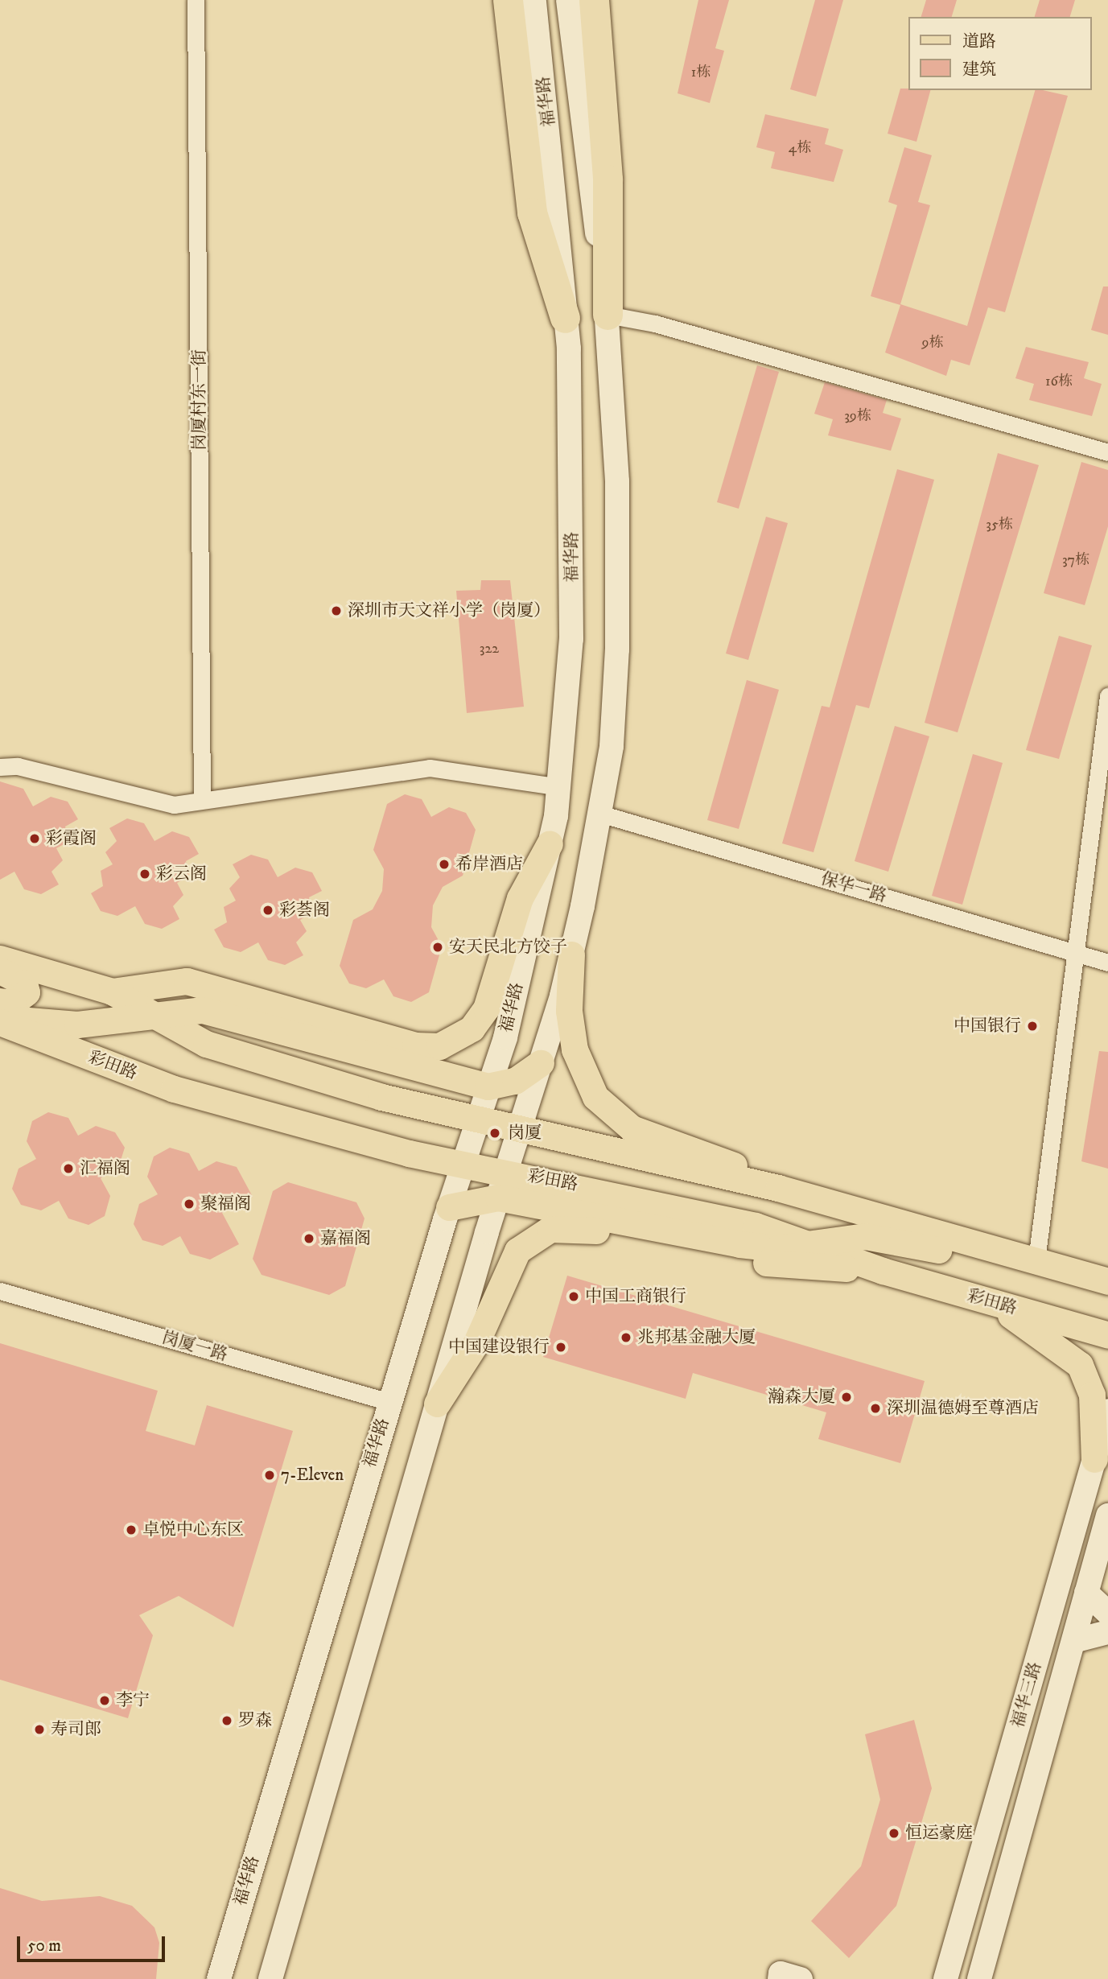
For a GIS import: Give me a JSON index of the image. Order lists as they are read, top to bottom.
{
  "streets": {
    "main road": ["福华路", "彩田路", "福华三路"],
    "street": ["岗厦村东一街", "保华一路", "岗厦一路"]
  },
  "crossings": [
    ["福华路", "保华一路"],
    ["福华路", "彩田路"],
    ["福华路", "岗厦一路"]
  ],
  "places": [
    "深圳市天文祥小学（岗厦）",
    "彩霞阁",
    "希岸酒店",
    "彩云阁",
    "彩荟阁",
    "安天民北方饺子",
    "中国银行",
    "岗厦",
    "汇福阁",
    "聚福阁",
    "嘉福阁",
    "中国工商银行",
    "兆邦基金融大厦",
    "中国建设银行",
    "瀚森大厦",
    "深圳温德姆至尊酒店",
    "7-Eleven",
    "卓悦中心东区",
    "李宁",
    "罗森",
    "寿司郎",
    "恒运豪庭"
  ],
  "house_numbers": [
    "1栋",
    "4栋",
    "9栋",
    "16栋",
    "39栋",
    "35栋",
    "37栋",
    "322"
  ],
  "legend": ["道路", "建筑"],
  "scale_bar": "50 m"
}
